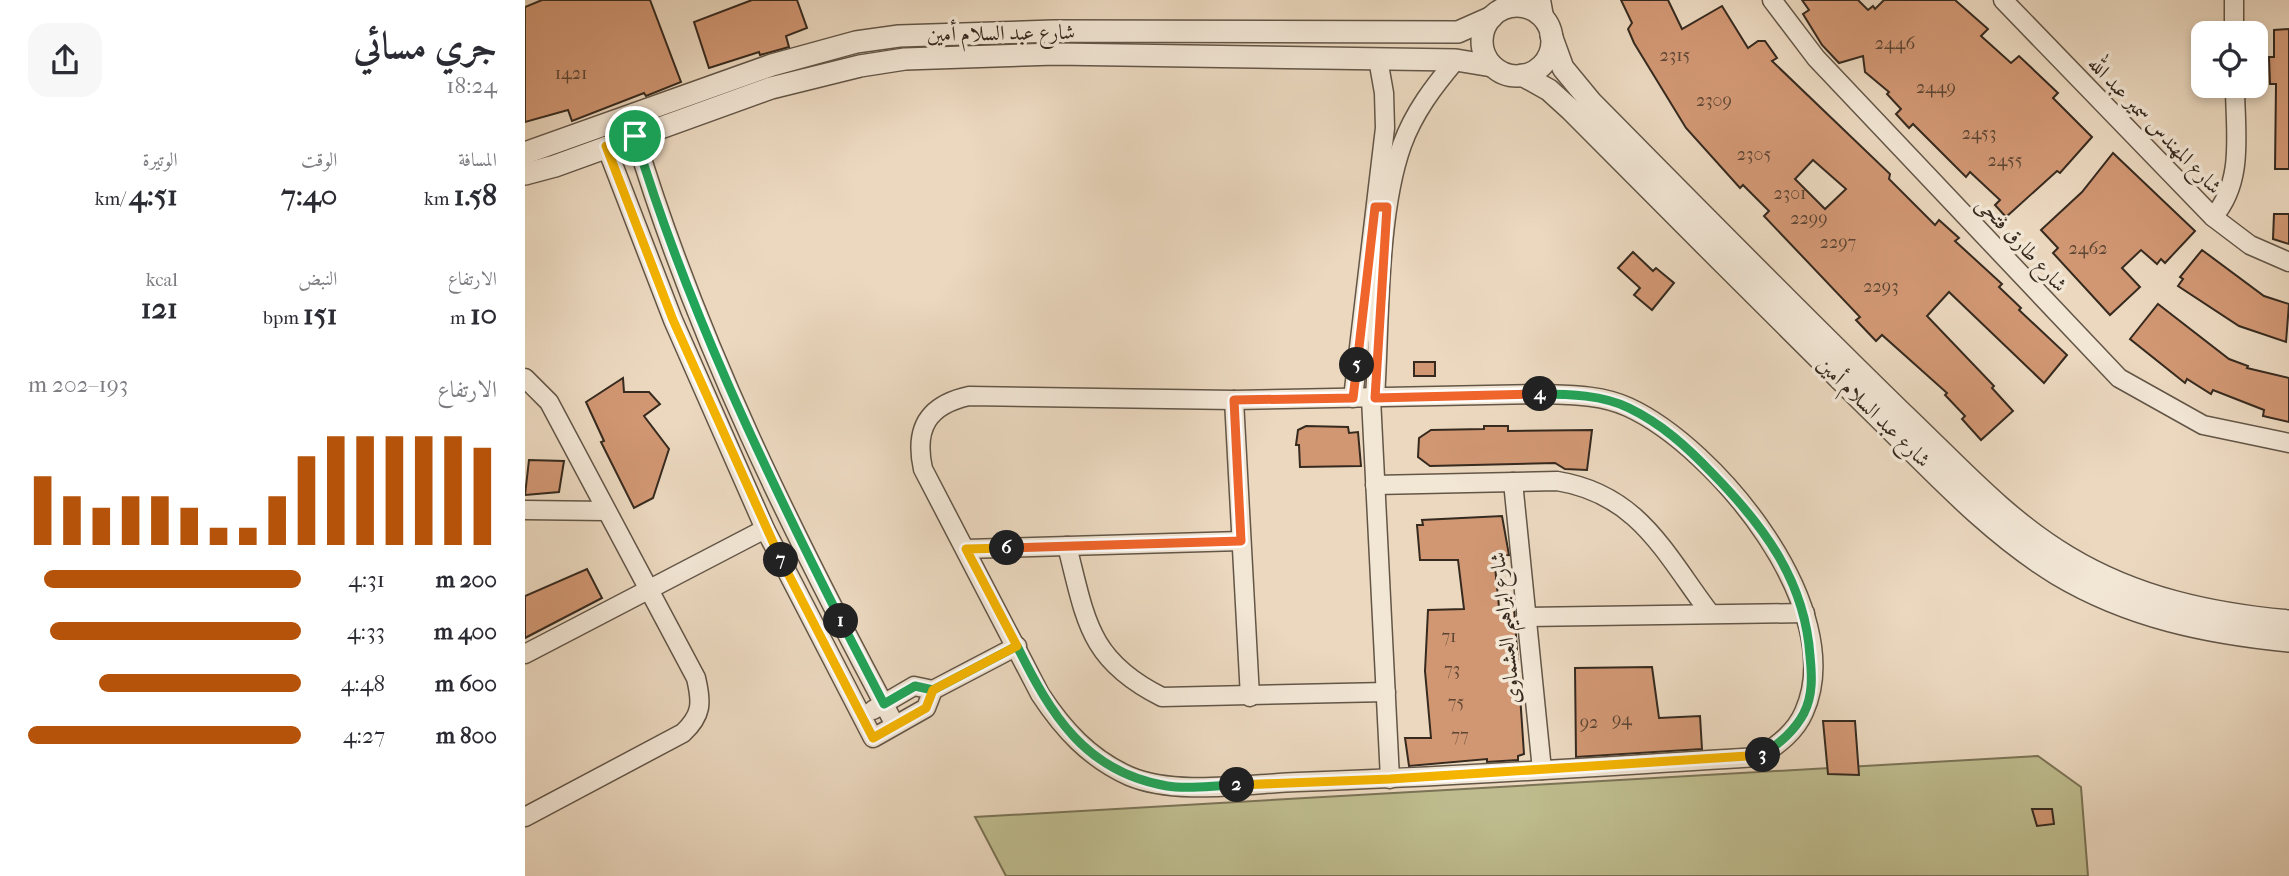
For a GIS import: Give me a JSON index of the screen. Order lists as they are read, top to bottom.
{
  "streets": {
    "street": [
      "شارع عبد السلام أمين",
      "شارع المهندس سمير عبد الله",
      "شارع طارق فتحى",
      "شارع ابراهيم العشماوى"
    ]
  },
  "house_numbers": [
    "2446",
    "2315",
    "1421",
    "2449",
    "2309",
    "2453",
    "2305",
    "2455",
    "2301",
    "2299",
    "2297",
    "2462",
    "2293",
    "71",
    "73",
    "75",
    "94",
    "92",
    "77"
  ],
  "page": {
    "heading": ["جري مسائي", "18:24"],
    "stats": [
      ["المسافة", "1.58 km"],
      ["الوقت", "7:40"],
      ["الوتيرة", "4:51 /km"],
      ["الارتفاع", "10 m"],
      ["النبض", "151 bpm"],
      ["kcal", "121"]
    ],
    "pins": [
      "5",
      "4",
      "6",
      "7",
      "1",
      "3",
      "2"
    ],
    "chart": ["الارتفاع", "193–202 m"],
    "list": [
      {
        "name": "200 m",
        "note": "4:31"
      },
      {
        "name": "400 m",
        "note": "4:33"
      },
      {
        "name": "600 m",
        "note": "4:48"
      },
      {
        "name": "800 m",
        "note": "4:27"
      }
    ]
  }
}
